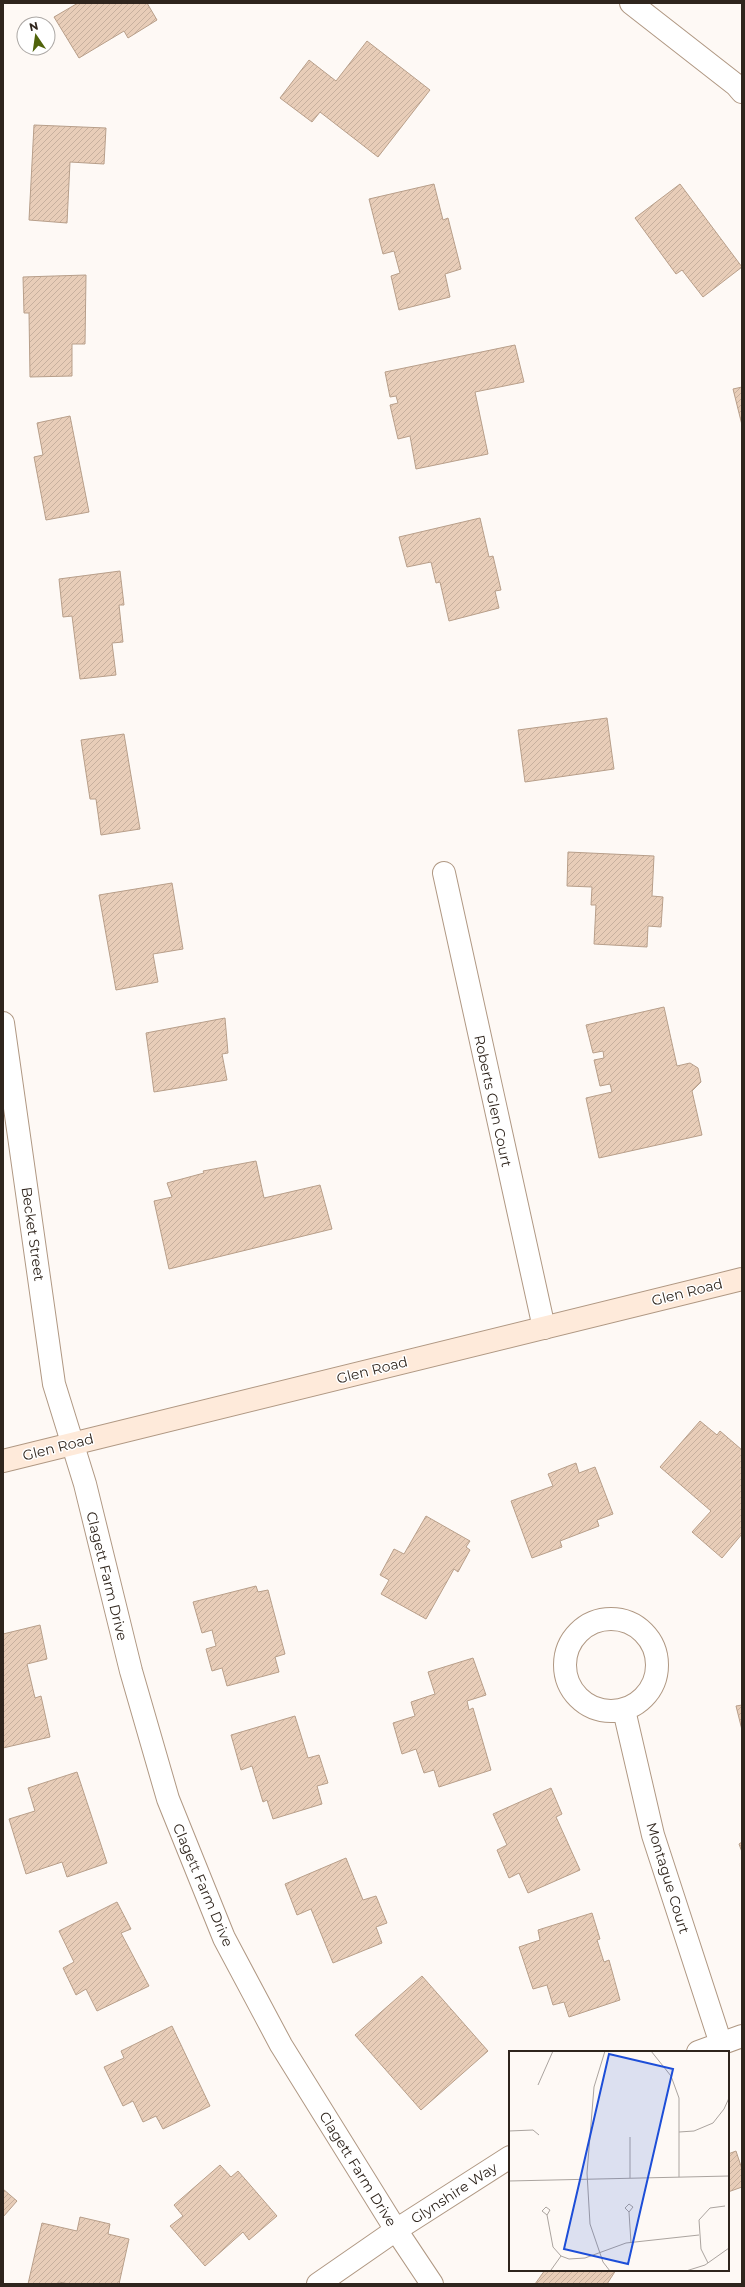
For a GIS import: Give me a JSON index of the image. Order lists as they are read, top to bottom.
{
  "streets": {
    "main road": ["Glen Road"],
    "street": [
      "Roberts Glen Court",
      "Becket Street",
      "Clagett Farm Drive",
      "Montague Court",
      "Glynshire Way"
    ]
  },
  "crossings": [
    ["Roberts Glen Court", "Glen Road"],
    ["Becket Street", "Glen Road"],
    ["Becket Street", "Clagett Farm Drive"],
    ["Glen Road", "Clagett Farm Drive"],
    ["Clagett Farm Drive", "Glynshire Way"]
  ],
  "north": "top"
}
